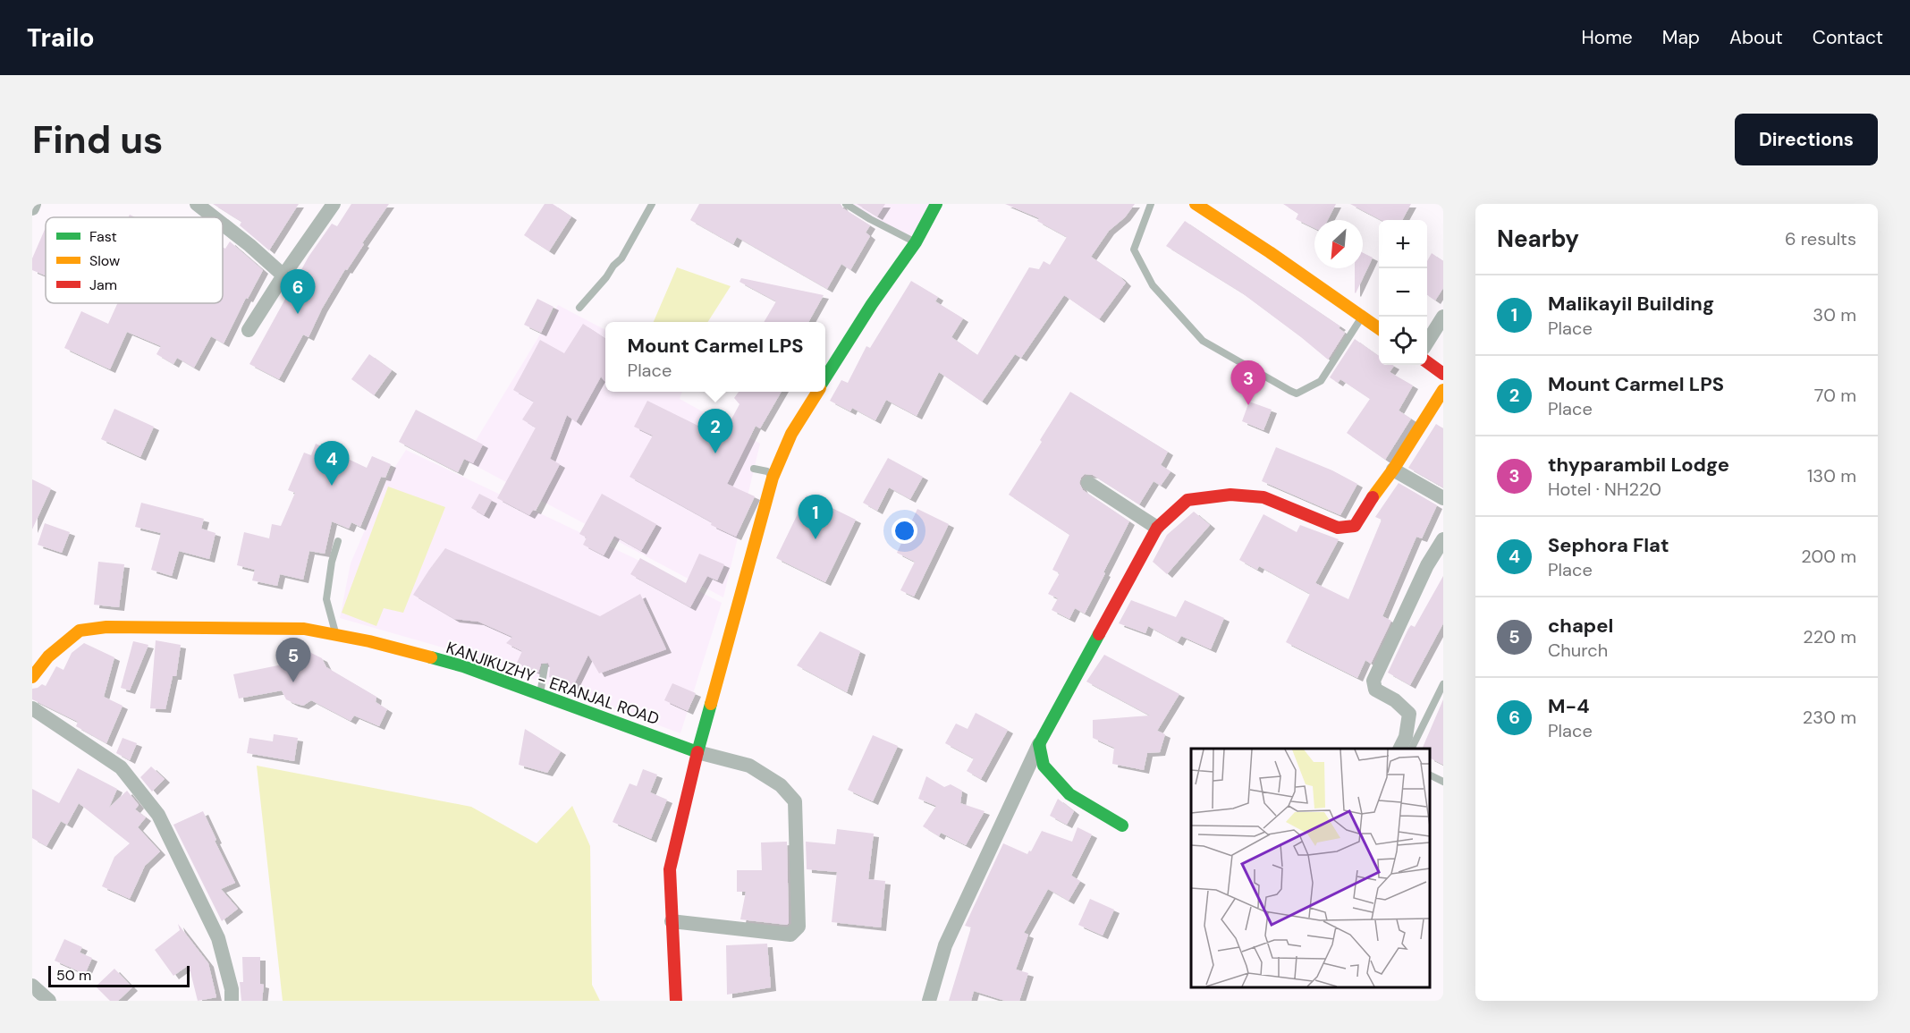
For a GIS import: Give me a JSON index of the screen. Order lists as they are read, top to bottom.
{
  "streets": {
    "main road": ["KANJIKUZHY - ERANJAL ROAD"]
  },
  "legend": ["Fast", "Slow", "Jam"],
  "scale_bar": "50 m",
  "north": "bottom left",
  "page": {
    "header": "Trailo",
    "nav": [
      "Home",
      "Map",
      "About",
      "Contact"
    ],
    "buttons": "Directions",
    "title": "Find us",
    "heading": ["Nearby", "6 results"],
    "map_buttons": ["+", "−"],
    "pins": [
      "6",
      "3",
      "2",
      "4",
      "1",
      "5"
    ],
    "list": [
      {
        "mark": "1",
        "name": "Malikayil Building",
        "note": "Place",
        "value": "30 m"
      },
      {
        "mark": "2",
        "name": "Mount Carmel LPS",
        "note": "Place",
        "value": "70 m"
      },
      {
        "mark": "3",
        "name": "thyparambil Lodge",
        "note": "Hotel · NH220",
        "value": "130 m"
      },
      {
        "mark": "4",
        "name": "Sephora Flat",
        "note": "Place",
        "value": "200 m"
      },
      {
        "mark": "5",
        "name": "chapel",
        "note": "Church",
        "value": "220 m"
      },
      {
        "mark": "6",
        "name": "M-4",
        "note": "Place",
        "value": "230 m"
      }
    ],
    "popup": ["Mount Carmel LPS", "Place"],
    "scale": "50 m"
  }
}
